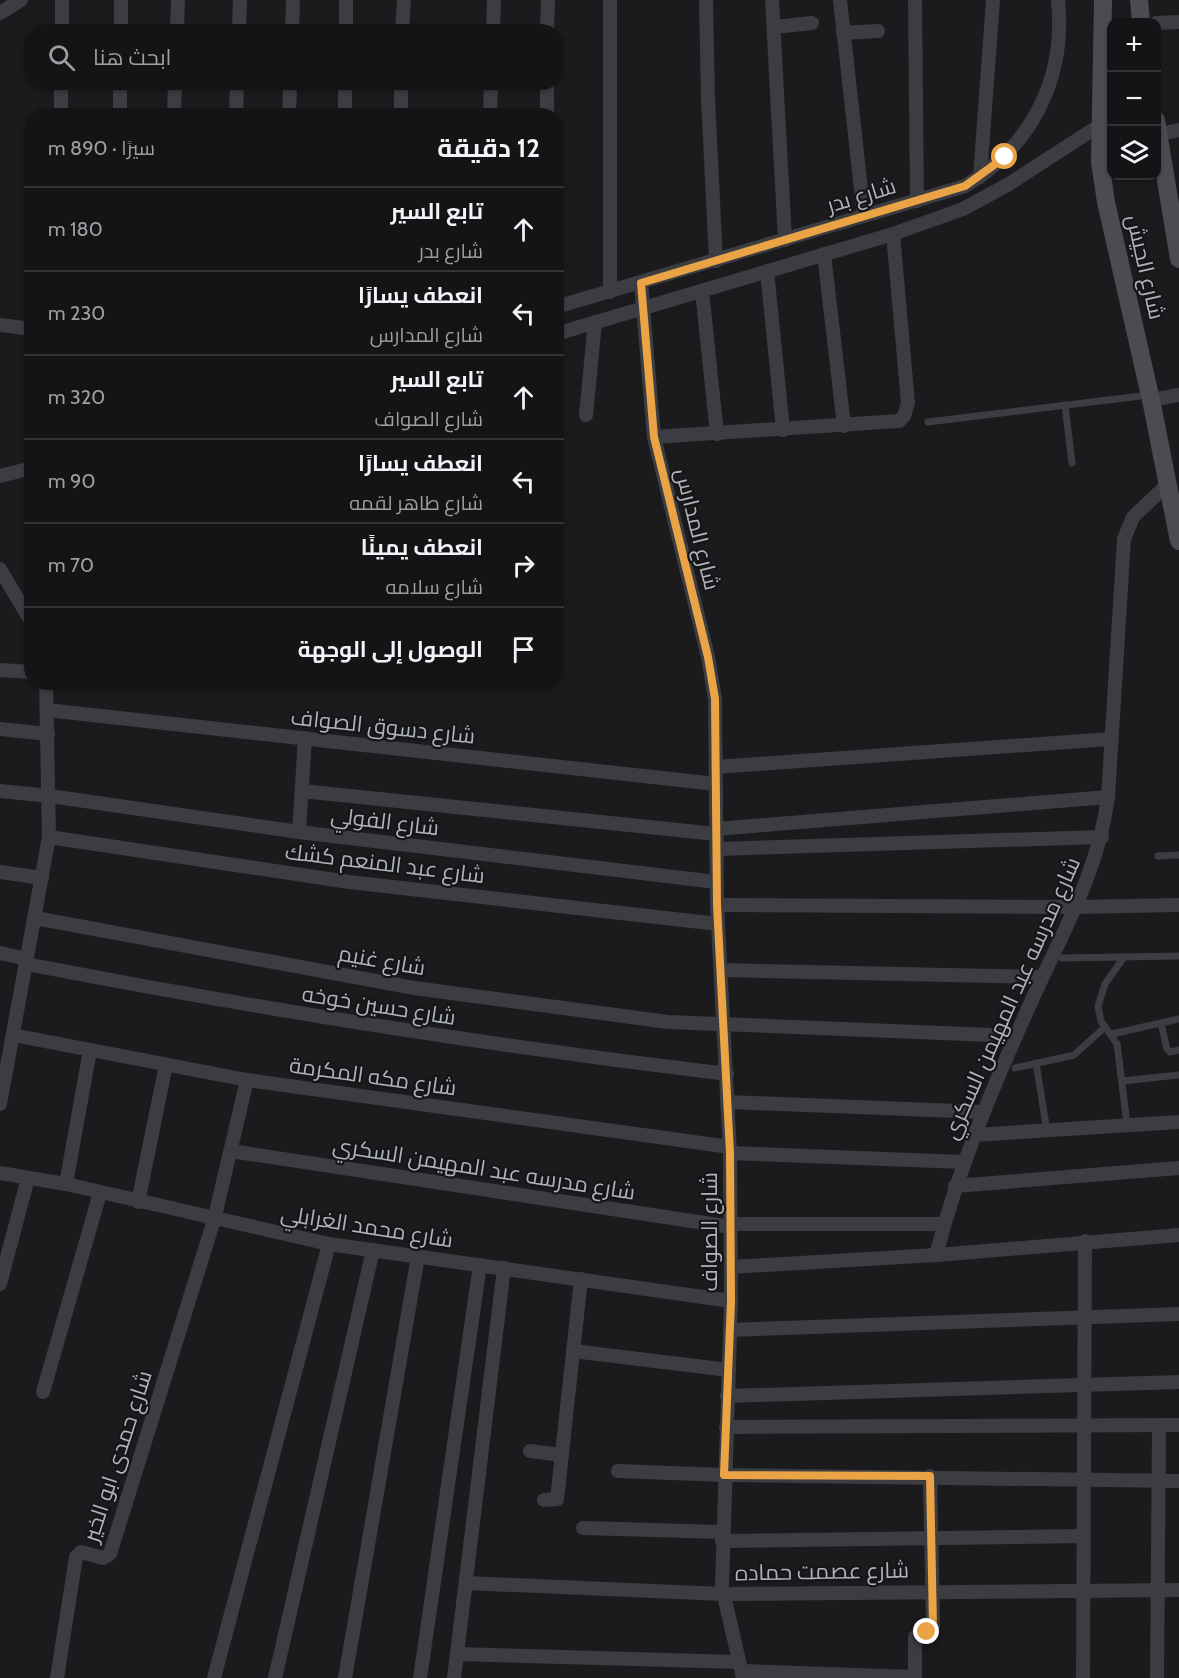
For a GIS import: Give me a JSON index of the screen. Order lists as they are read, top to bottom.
{
  "streets": {
    "main road": ["شارع الجيش"],
    "street": [
      "شارع بدر",
      "شارع المدارس",
      "شارع دسوق الصواف",
      "شارع الفولي",
      "شارع عبد المنعم كشك",
      "شارع غنيم",
      "شارع مدرسه عبد المهيمن السكري",
      "شارع حسين خوخه",
      "شارع مكه المكرمة",
      "شارع محمد الغرابلي",
      "شارع الصواف",
      "شارع حمدى ابو الخير",
      "شارع عصمت حماده"
    ]
  },
  "crossings": [
    ["شارع بدر", "شارع الجيش"],
    ["شارع بدر", "شارع المدارس"],
    ["شارع الجيش", "شارع مدرسه عبد المهيمن السكري"],
    ["شارع المدارس", "شارع دسوق الصواف"],
    ["شارع المدارس", "شارع الصواف"],
    ["شارع دسوق الصواف", "شارع الصواف"],
    ["شارع الفولي", "شارع الصواف"],
    ["شارع عبد المنعم كشك", "شارع الصواف"],
    ["شارع غنيم", "شارع مدرسه عبد المهيمن السكري"],
    ["شارع غنيم", "شارع الصواف"],
    ["شارع مدرسه عبد المهيمن السكري", "شارع مكه المكرمة"],
    ["شارع مدرسه عبد المهيمن السكري", "شارع الصواف"],
    ["شارع حسين خوخه", "شارع الصواف"],
    ["شارع مكه المكرمة", "شارع الصواف"],
    ["شارع محمد الغرابلي", "شارع الصواف"],
    ["شارع محمد الغرابلي", "شارع حمدى ابو الخير"],
    ["شارع الصواف", "شارع عصمت حماده"]
  ],
  "page": {
    "map_buttons": ["+", "−"],
    "search": "ابحث هنا",
    "heading": ["12 دقيقة", "سيرًا · 890 m"],
    "list": [
      ["تابع السير", "شارع بدر", "180 m"],
      ["انعطف يسارًا", "شارع المدارس", "230 m"],
      ["تابع السير", "شارع الصواف", "320 m"],
      ["انعطف يسارًا", "شارع طاهر لقمه", "90 m"],
      ["انعطف يمينًا", "شارع سلامه", "70 m"],
      "الوصول إلى الوجهة"
    ]
  }
}
